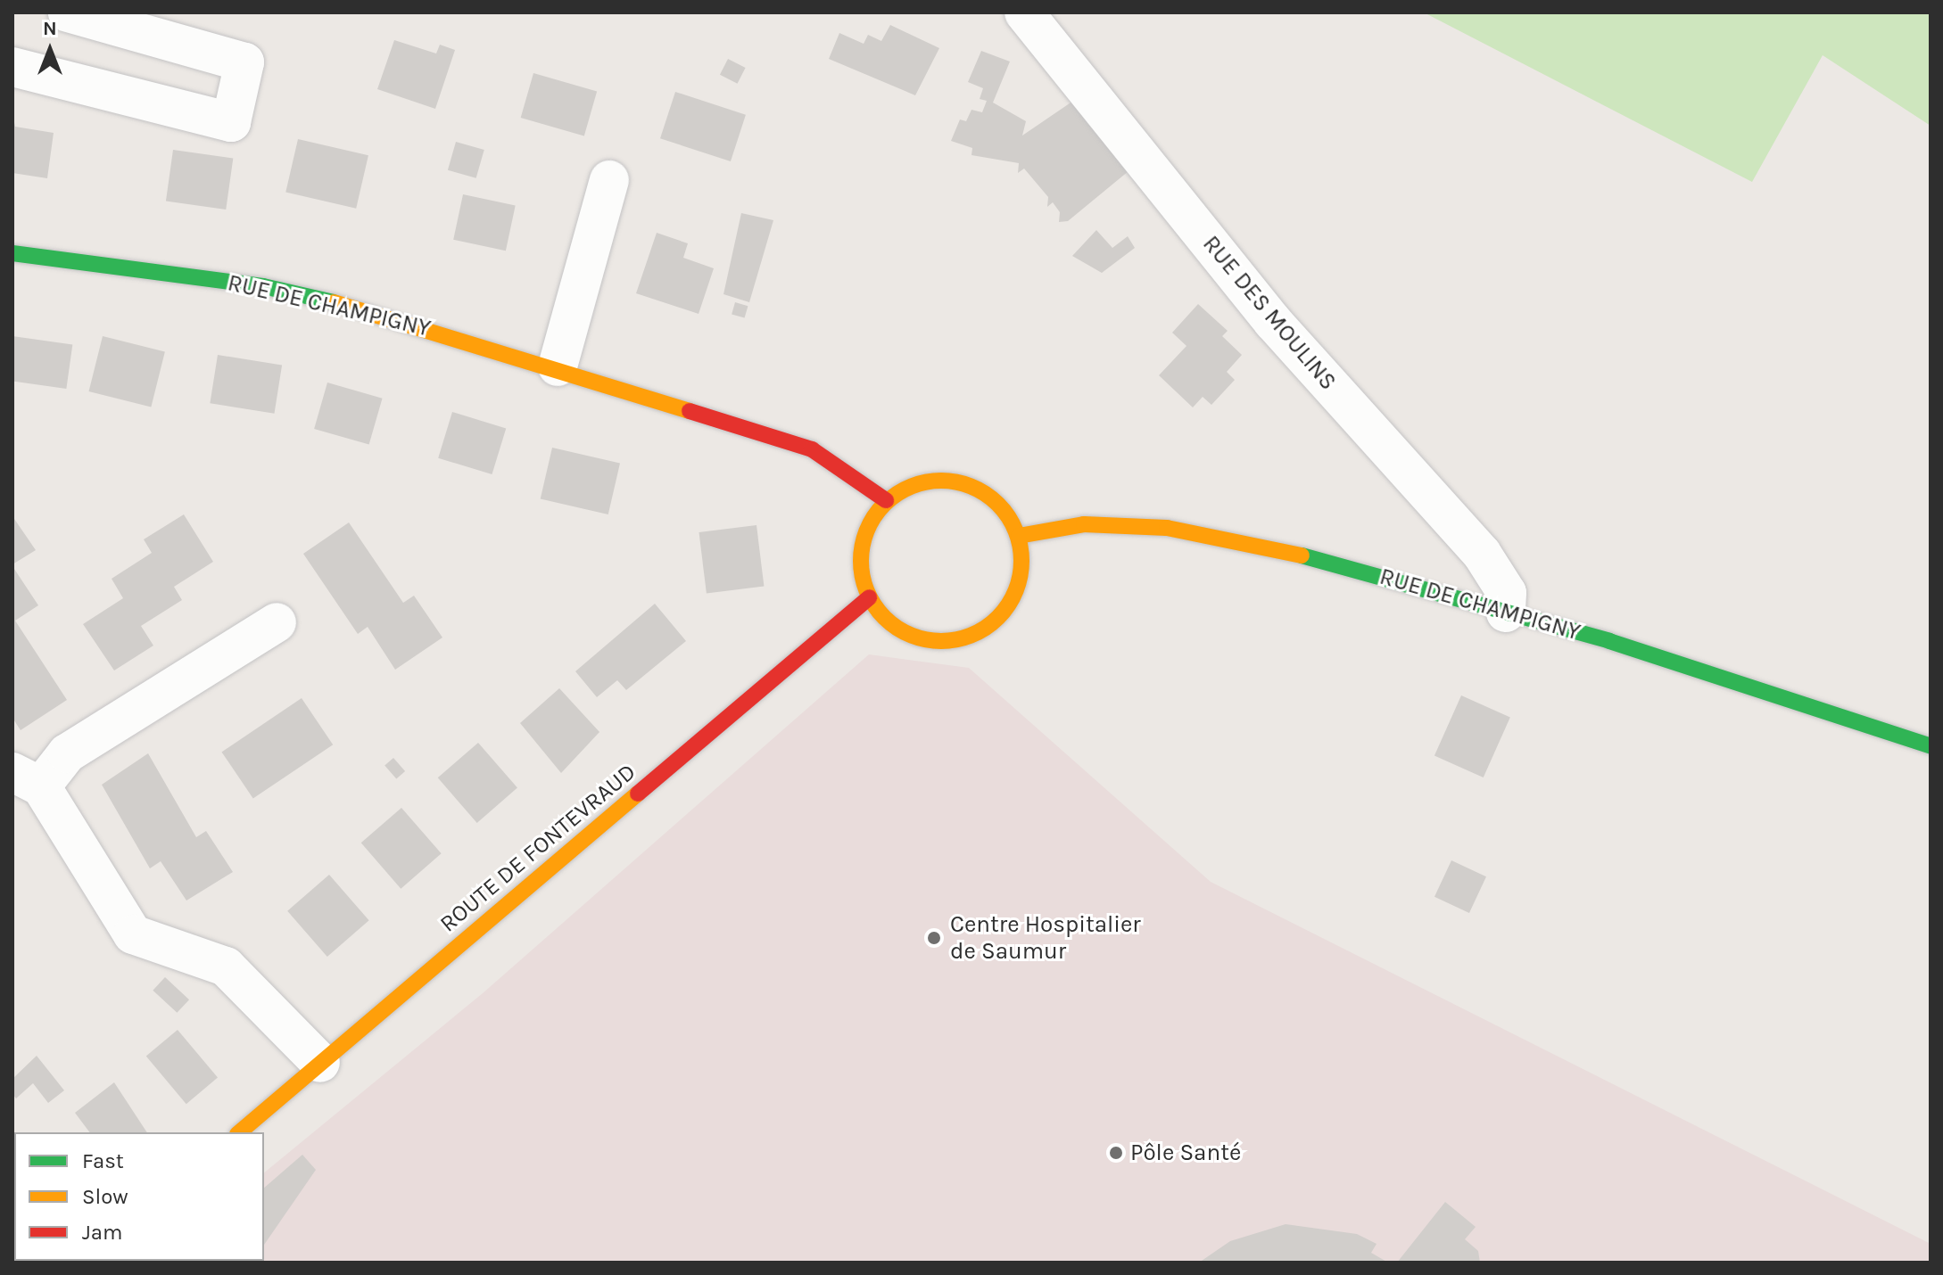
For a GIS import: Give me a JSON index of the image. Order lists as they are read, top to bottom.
{
  "streets": {
    "street": ["RUE DE CHAMPIGNY", "RUE DES MOULINS", "ROUTE DE FONTEVRAUD"]
  },
  "crossings": [
    ["RUE DE CHAMPIGNY", "RUE DES MOULINS"],
    ["RUE DE CHAMPIGNY", "ROUTE DE FONTEVRAUD"]
  ],
  "places": ["Centre Hospitalier de Saumur", "Pôle Santé"],
  "legend": ["Fast", "Slow", "Jam"],
  "north": "top"
}
